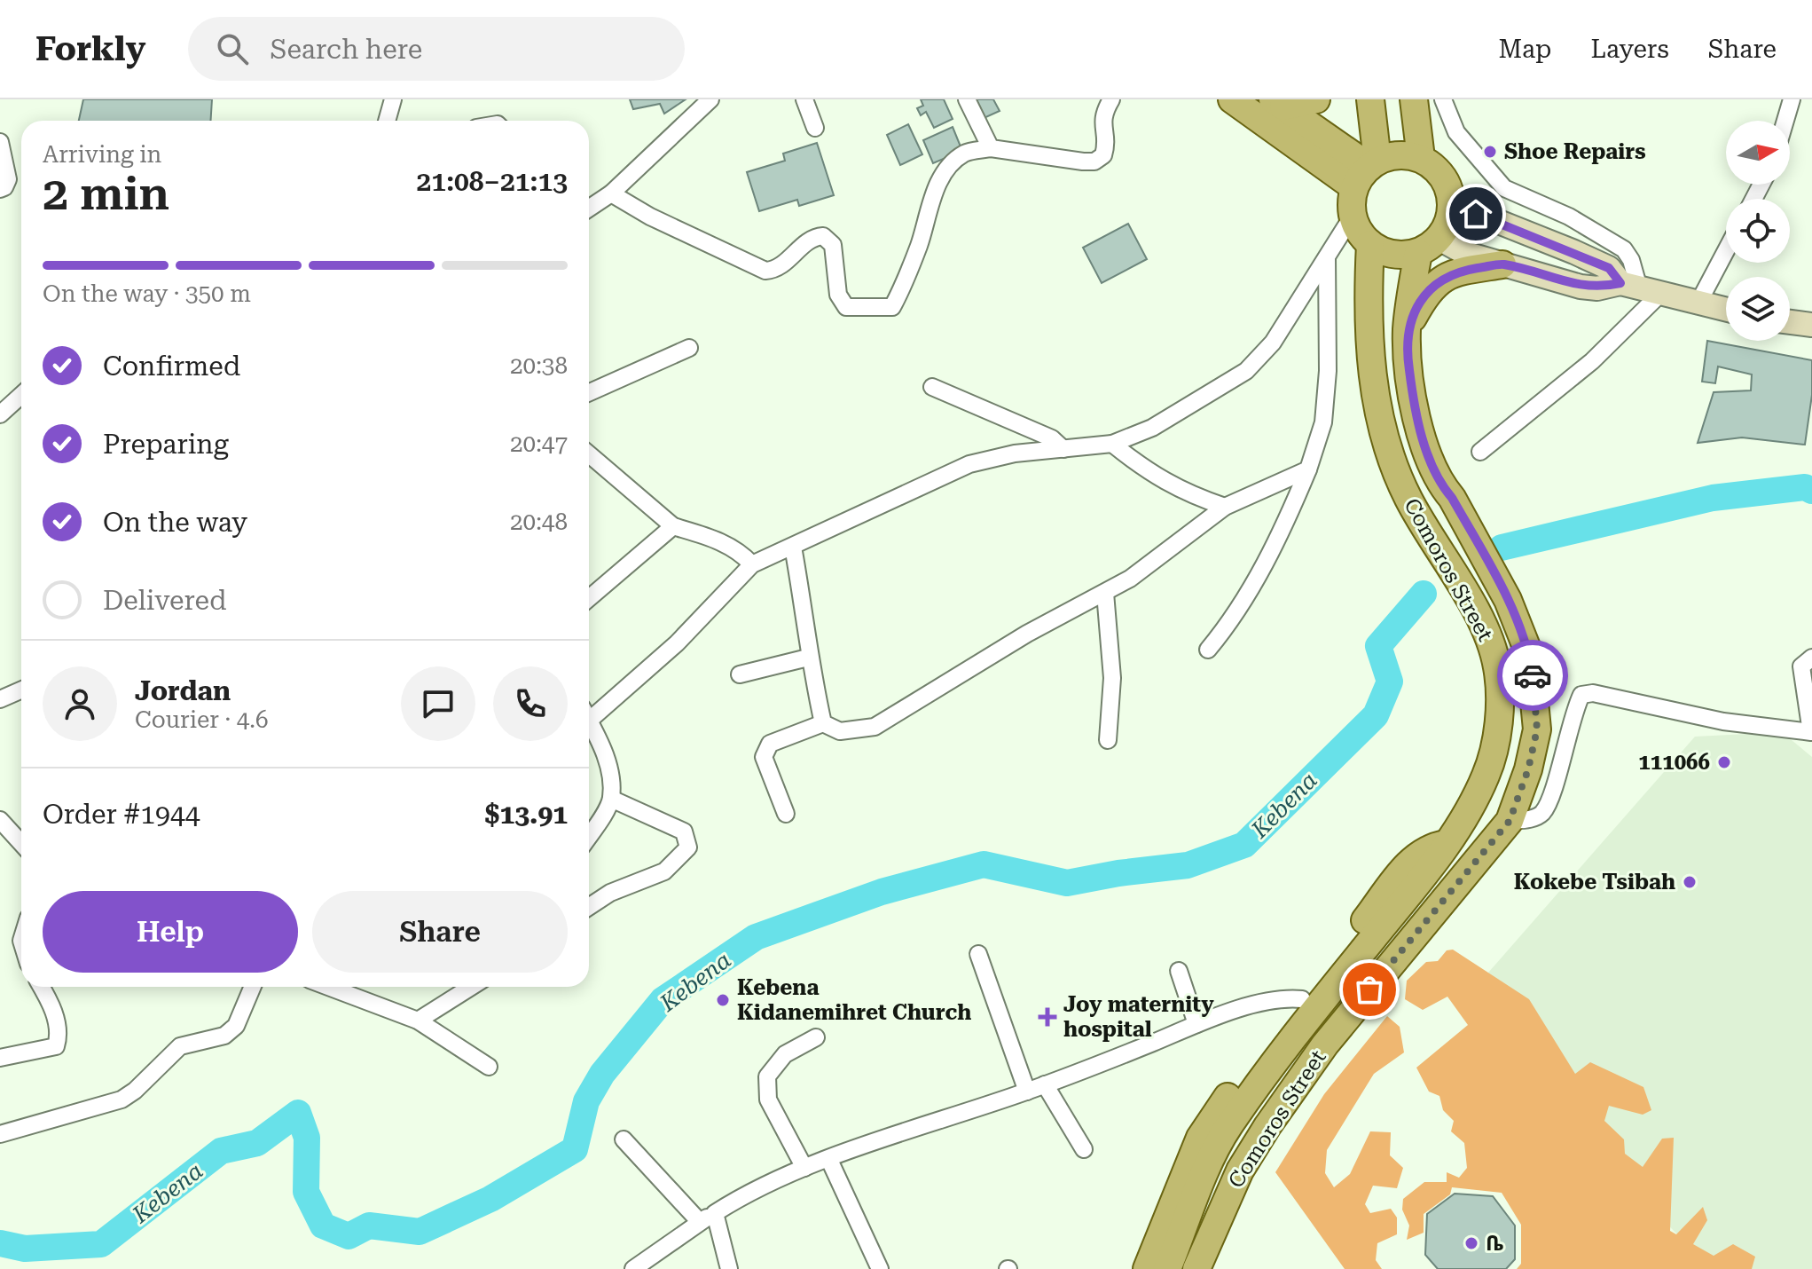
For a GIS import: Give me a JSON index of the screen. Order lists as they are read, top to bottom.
{
  "streets": {
    "main road": ["Comoros Street"]
  },
  "water": ["Kebena"],
  "places": {
    "other": [
      "Shoe Repairs",
      "111066",
      "Kokebe Tsibah",
      "Kebena Kidanemihret Church",
      "ቤ"
    ],
    "health": ["Joy maternity hospital"]
  },
  "north": "right",
  "page": {
    "header": "Forkly",
    "search": "Search here",
    "nav": ["Map", "Layers", "Share"],
    "heading": ["2 min", "Arriving in", "21:08–21:13"],
    "panel": [
      "Jordan",
      "Courier · 4.6",
      "Order #1944",
      "$13.91"
    ],
    "bar": "On the way · 350 m",
    "list": [
      ["Confirmed", "20:38"],
      ["Preparing", "20:47"],
      ["On the way", "20:48"],
      "Delivered"
    ],
    "buttons": ["Help", "Share"]
  }
}
